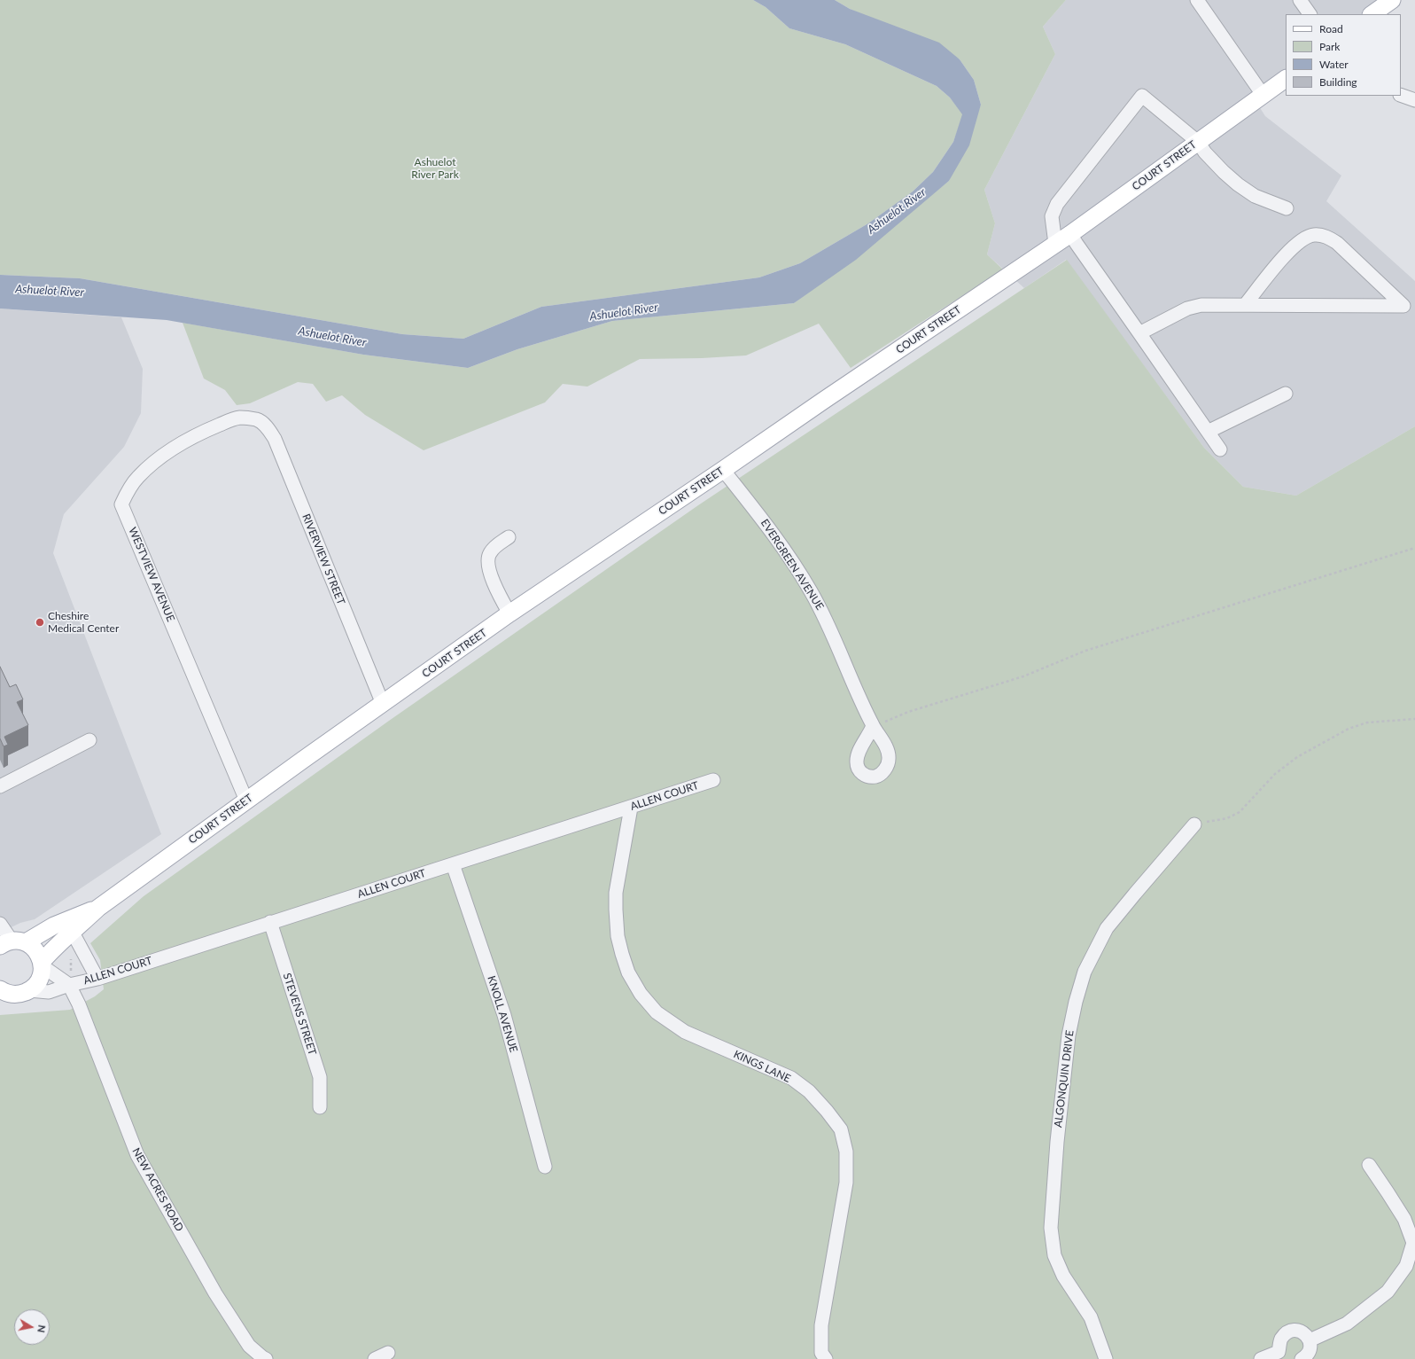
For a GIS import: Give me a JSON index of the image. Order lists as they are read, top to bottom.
{
  "streets": {
    "main road": ["COURT STREET"],
    "street": [
      "RIVERVIEW STREET",
      "EVERGREEN AVENUE",
      "WESTVIEW AVENUE",
      "ALLEN COURT",
      "STEVENS STREET",
      "KNOLL AVENUE",
      "KINGS LANE",
      "ALGONQUIN DRIVE",
      "NEW ACRES ROAD"
    ]
  },
  "crossings": [
    ["COURT STREET", "RIVERVIEW STREET"],
    ["COURT STREET", "EVERGREEN AVENUE"],
    ["COURT STREET", "WESTVIEW AVENUE"],
    ["COURT STREET", "ALLEN COURT"],
    ["RIVERVIEW STREET", "WESTVIEW AVENUE"],
    ["ALLEN COURT", "STEVENS STREET"],
    ["ALLEN COURT", "KNOLL AVENUE"],
    ["ALLEN COURT", "KINGS LANE"],
    ["ALLEN COURT", "NEW ACRES ROAD"]
  ],
  "water": ["Ashuelot River"],
  "parks": ["Ashuelot River Park"],
  "places": ["Cheshire Medical Center"],
  "legend": [
    "Road",
    "Park",
    "Water",
    "Building"
  ],
  "north": "right"
}
